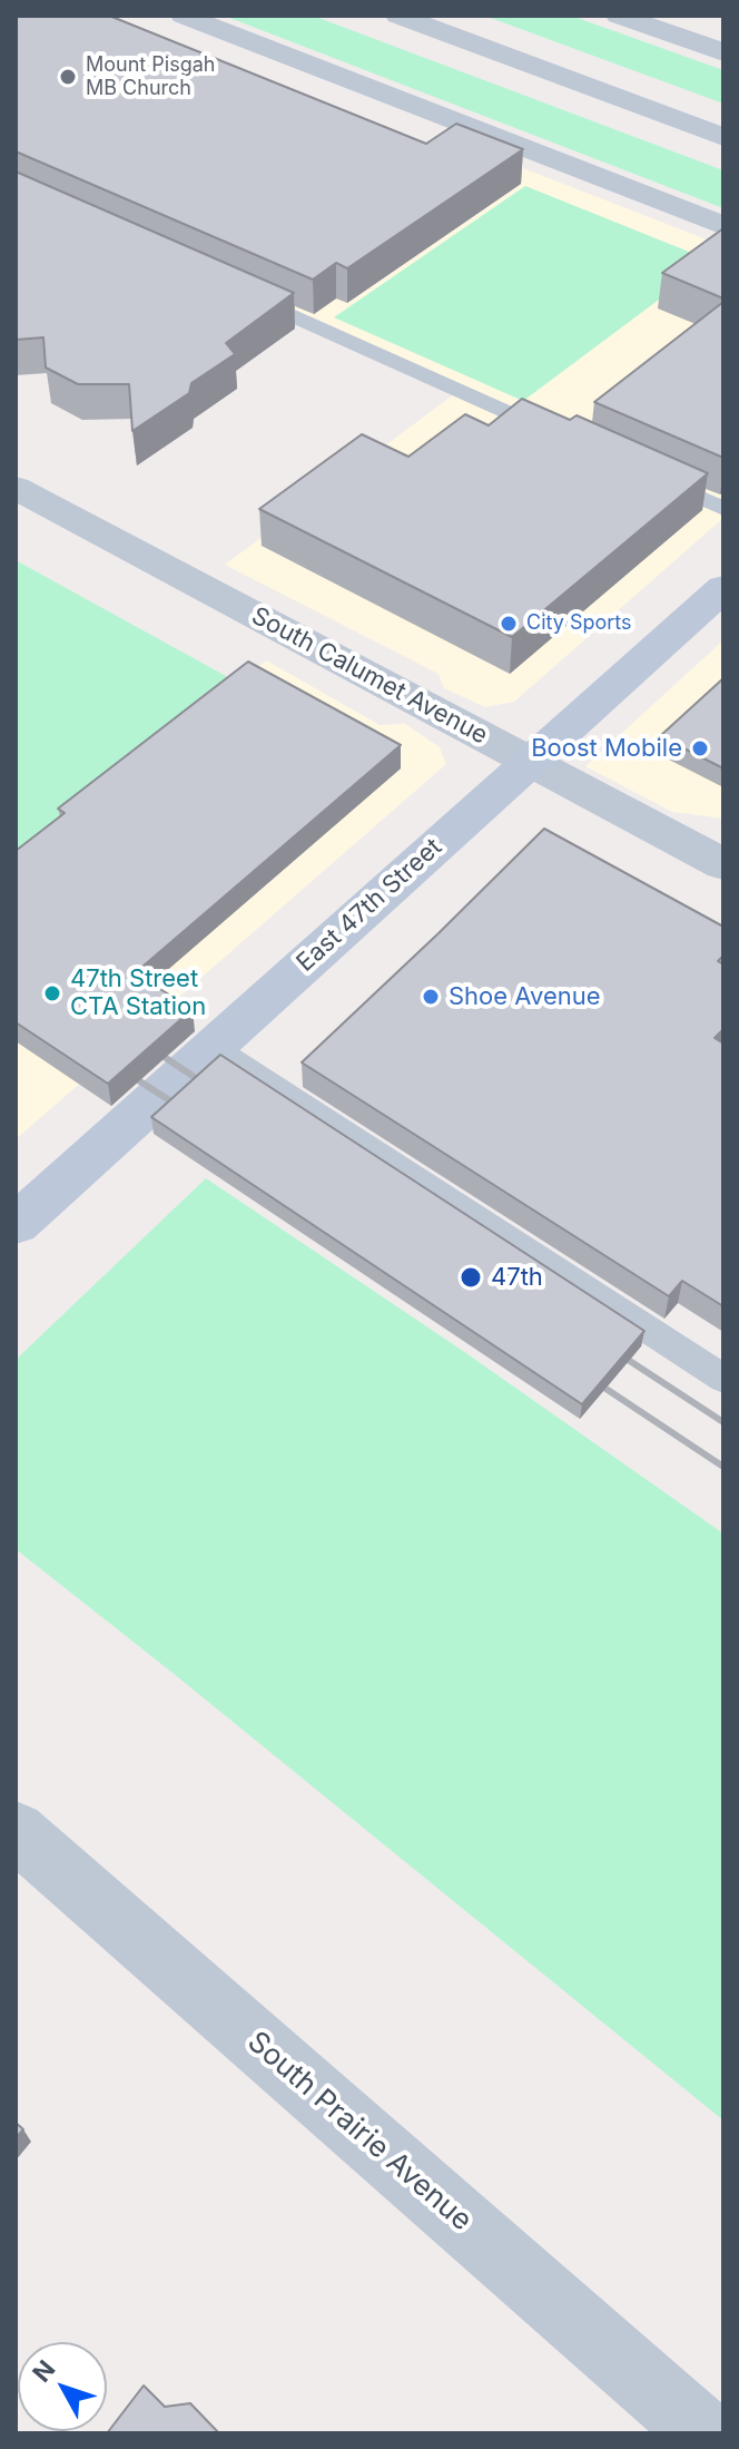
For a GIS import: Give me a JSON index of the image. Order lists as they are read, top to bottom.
{
  "streets": {
    "main road": ["East 47th Street"],
    "street": ["South Calumet Avenue", "South Prairie Avenue"]
  },
  "crossings": [
    ["South Calumet Avenue", "East 47th Street"]
  ],
  "places": [
    "Mount Pisgah MB Church",
    "City Sports",
    "Boost Mobile",
    "47th Street CTA Station",
    "Shoe Avenue",
    "47th"
  ],
  "north": "top left"
}
